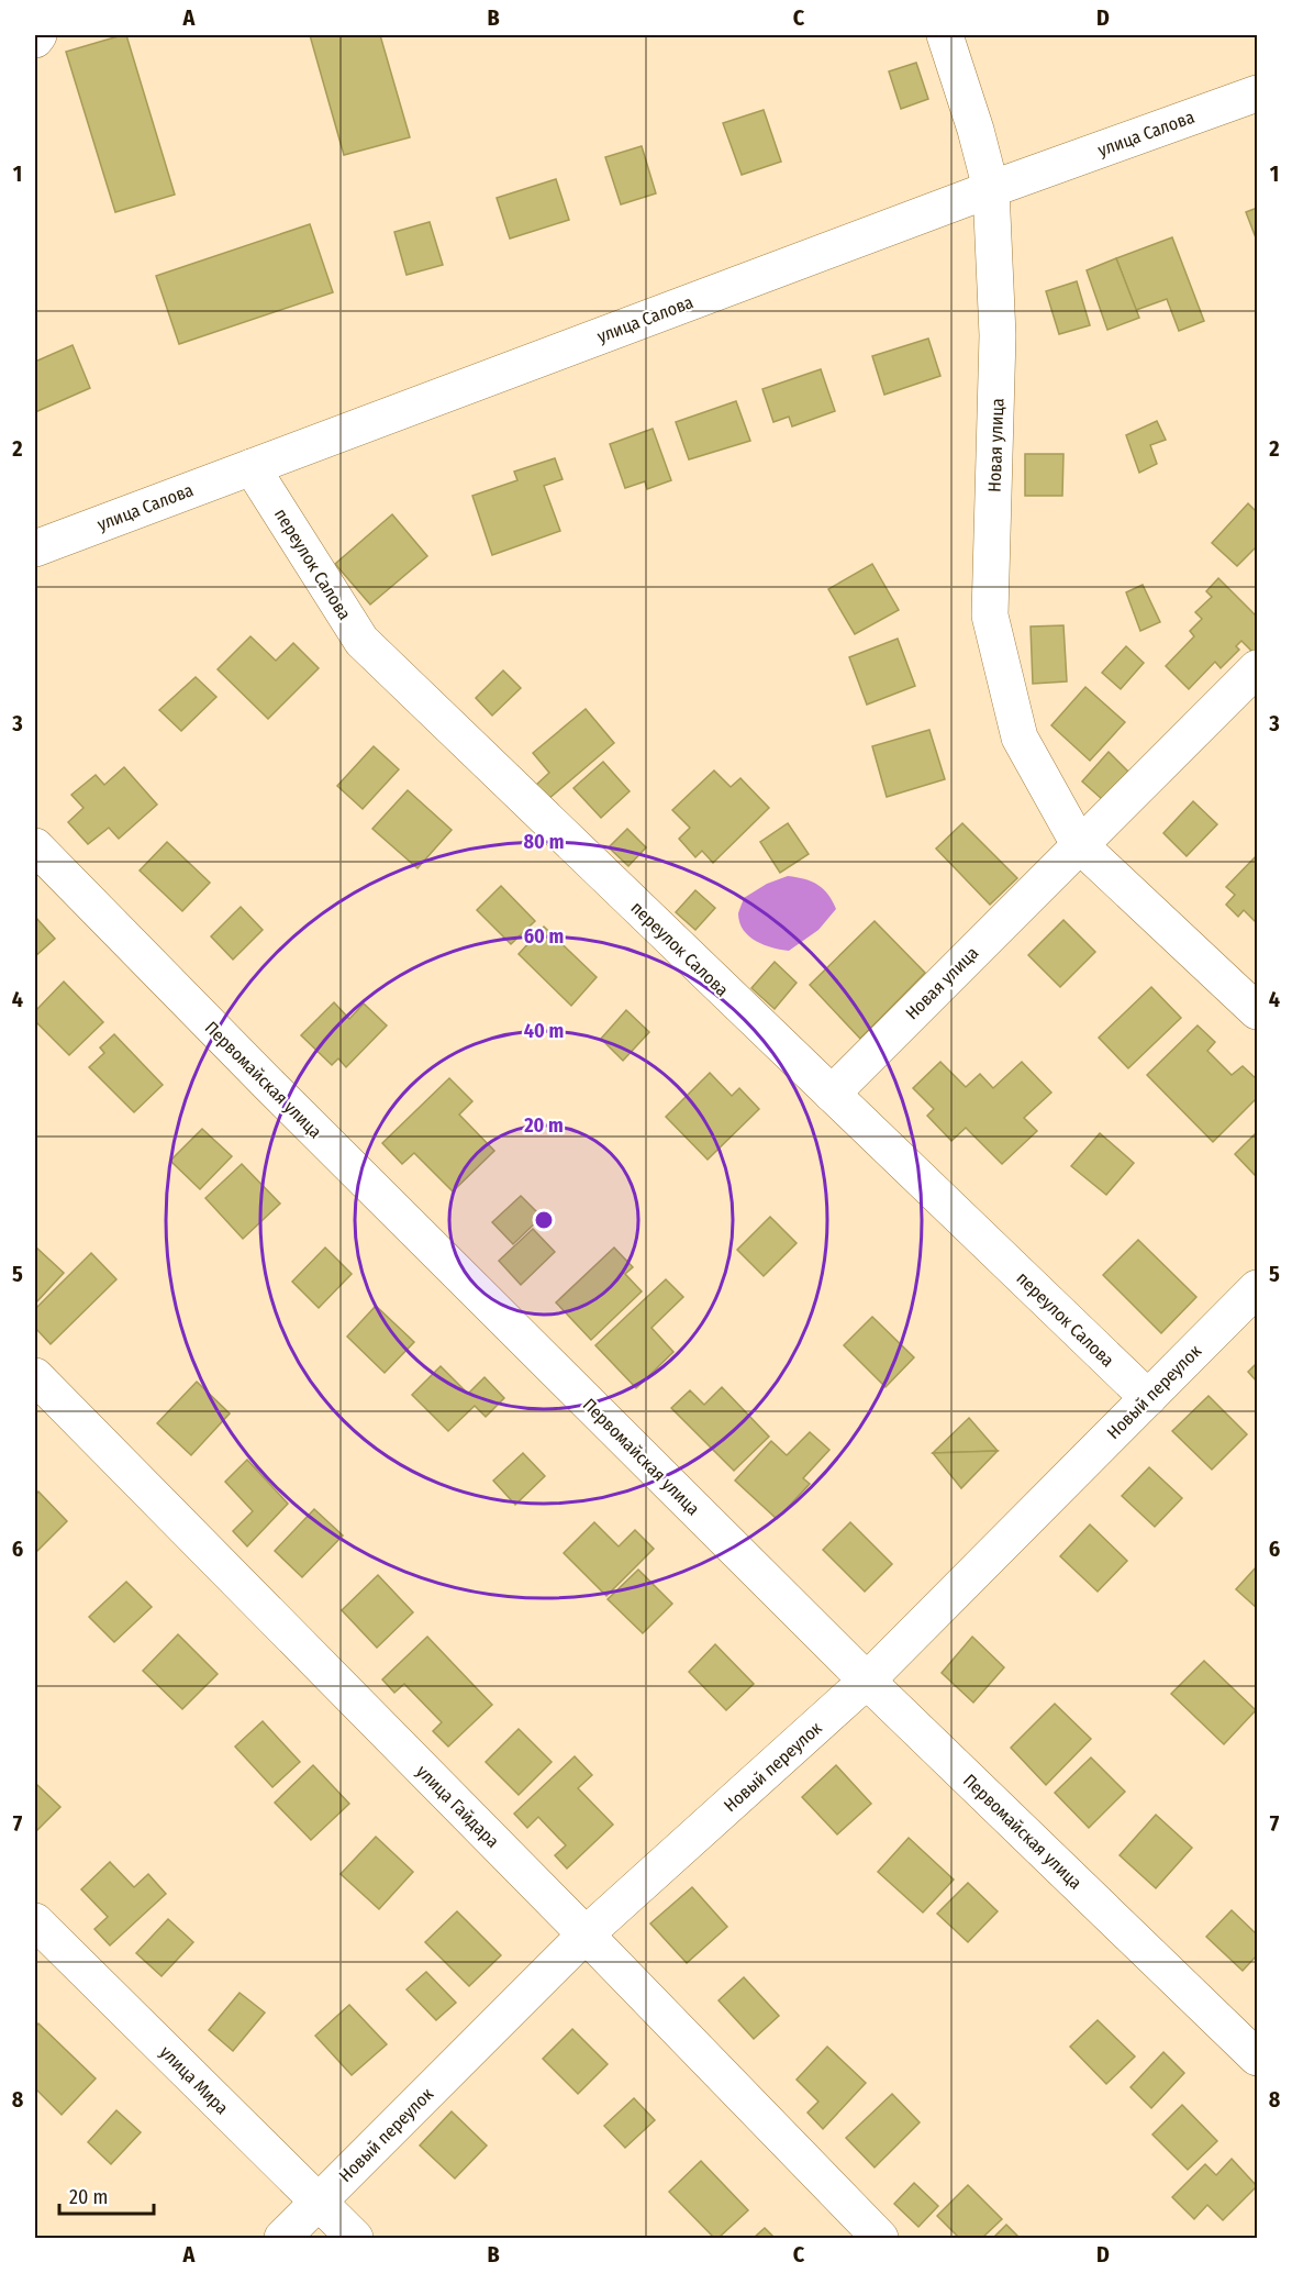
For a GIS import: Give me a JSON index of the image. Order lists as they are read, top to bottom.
{
  "streets": {
    "street": [
      "улица Салова",
      "Новая улица",
      "переулок Салова",
      "Первомайская улица",
      "Новый переулок",
      "улица Гайдара",
      "улица Мира"
    ]
  },
  "crossings": [
    ["улица Салова", "Новая улица"],
    ["улица Салова", "переулок Салова"],
    ["Новая улица", "переулок Салова"],
    ["переулок Салова", "Новый переулок"],
    ["Первомайская улица", "Новый переулок"],
    ["Новый переулок", "улица Гайдара"],
    ["Новый переулок", "улица Мира"]
  ],
  "scale_bar": "20 m",
  "grid": {
    "columns": [
      "A",
      "B",
      "C",
      "D"
    ],
    "rows": [
      "1",
      "2",
      "3",
      "4",
      "5",
      "6",
      "7",
      "8"
    ]
  },
  "rings": [
    "80 m",
    "60 m",
    "40 m",
    "20 m"
  ]
}
